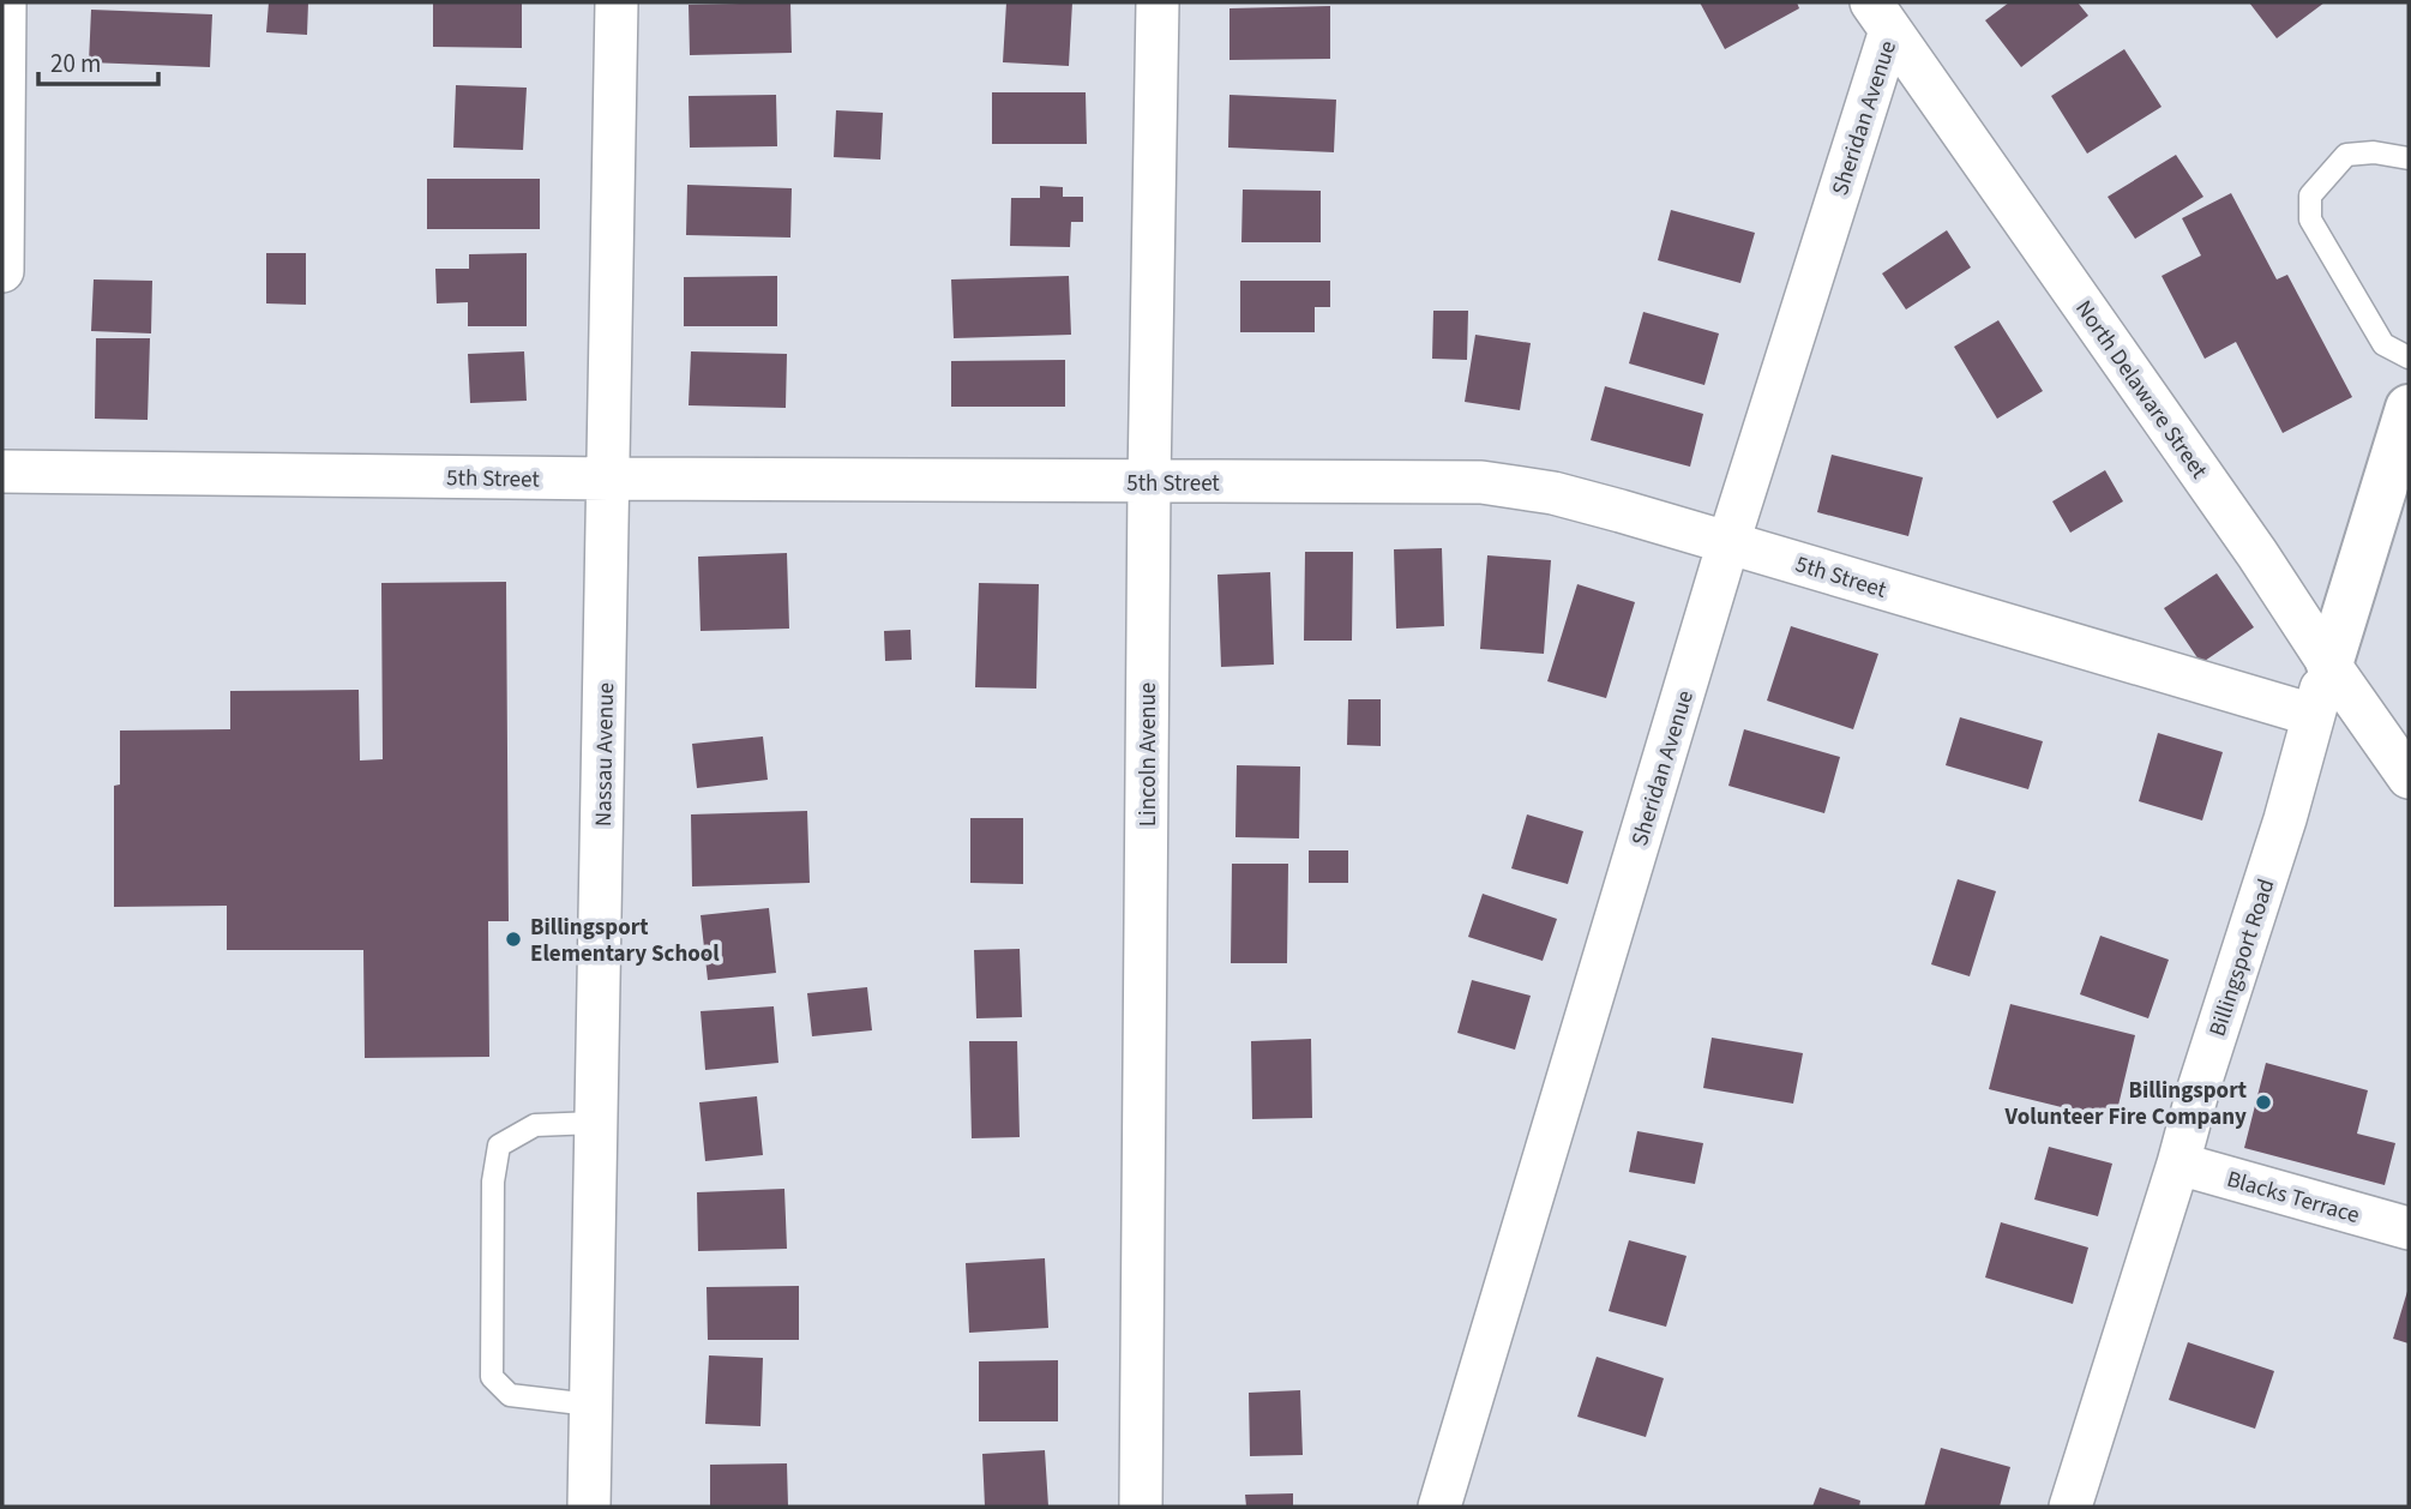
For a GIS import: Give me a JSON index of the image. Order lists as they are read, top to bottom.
{
  "streets": {
    "street": [
      "Sheridan Avenue",
      "North Delaware Street",
      "5th Street",
      "Nassau Avenue",
      "Lincoln Avenue",
      "Billingsport Road",
      "Blacks Terrace"
    ]
  },
  "crossings": [
    ["Sheridan Avenue", "North Delaware Street"],
    ["Sheridan Avenue", "5th Street"],
    ["North Delaware Street", "Billingsport Road"],
    ["5th Street", "Nassau Avenue"],
    ["5th Street", "Lincoln Avenue"],
    ["5th Street", "Billingsport Road"],
    ["Billingsport Road", "Blacks Terrace"]
  ],
  "places": ["Billingsport Elementary School", "Billingsport Volunteer Fire Company"],
  "scale_bar": "20 m"
}
